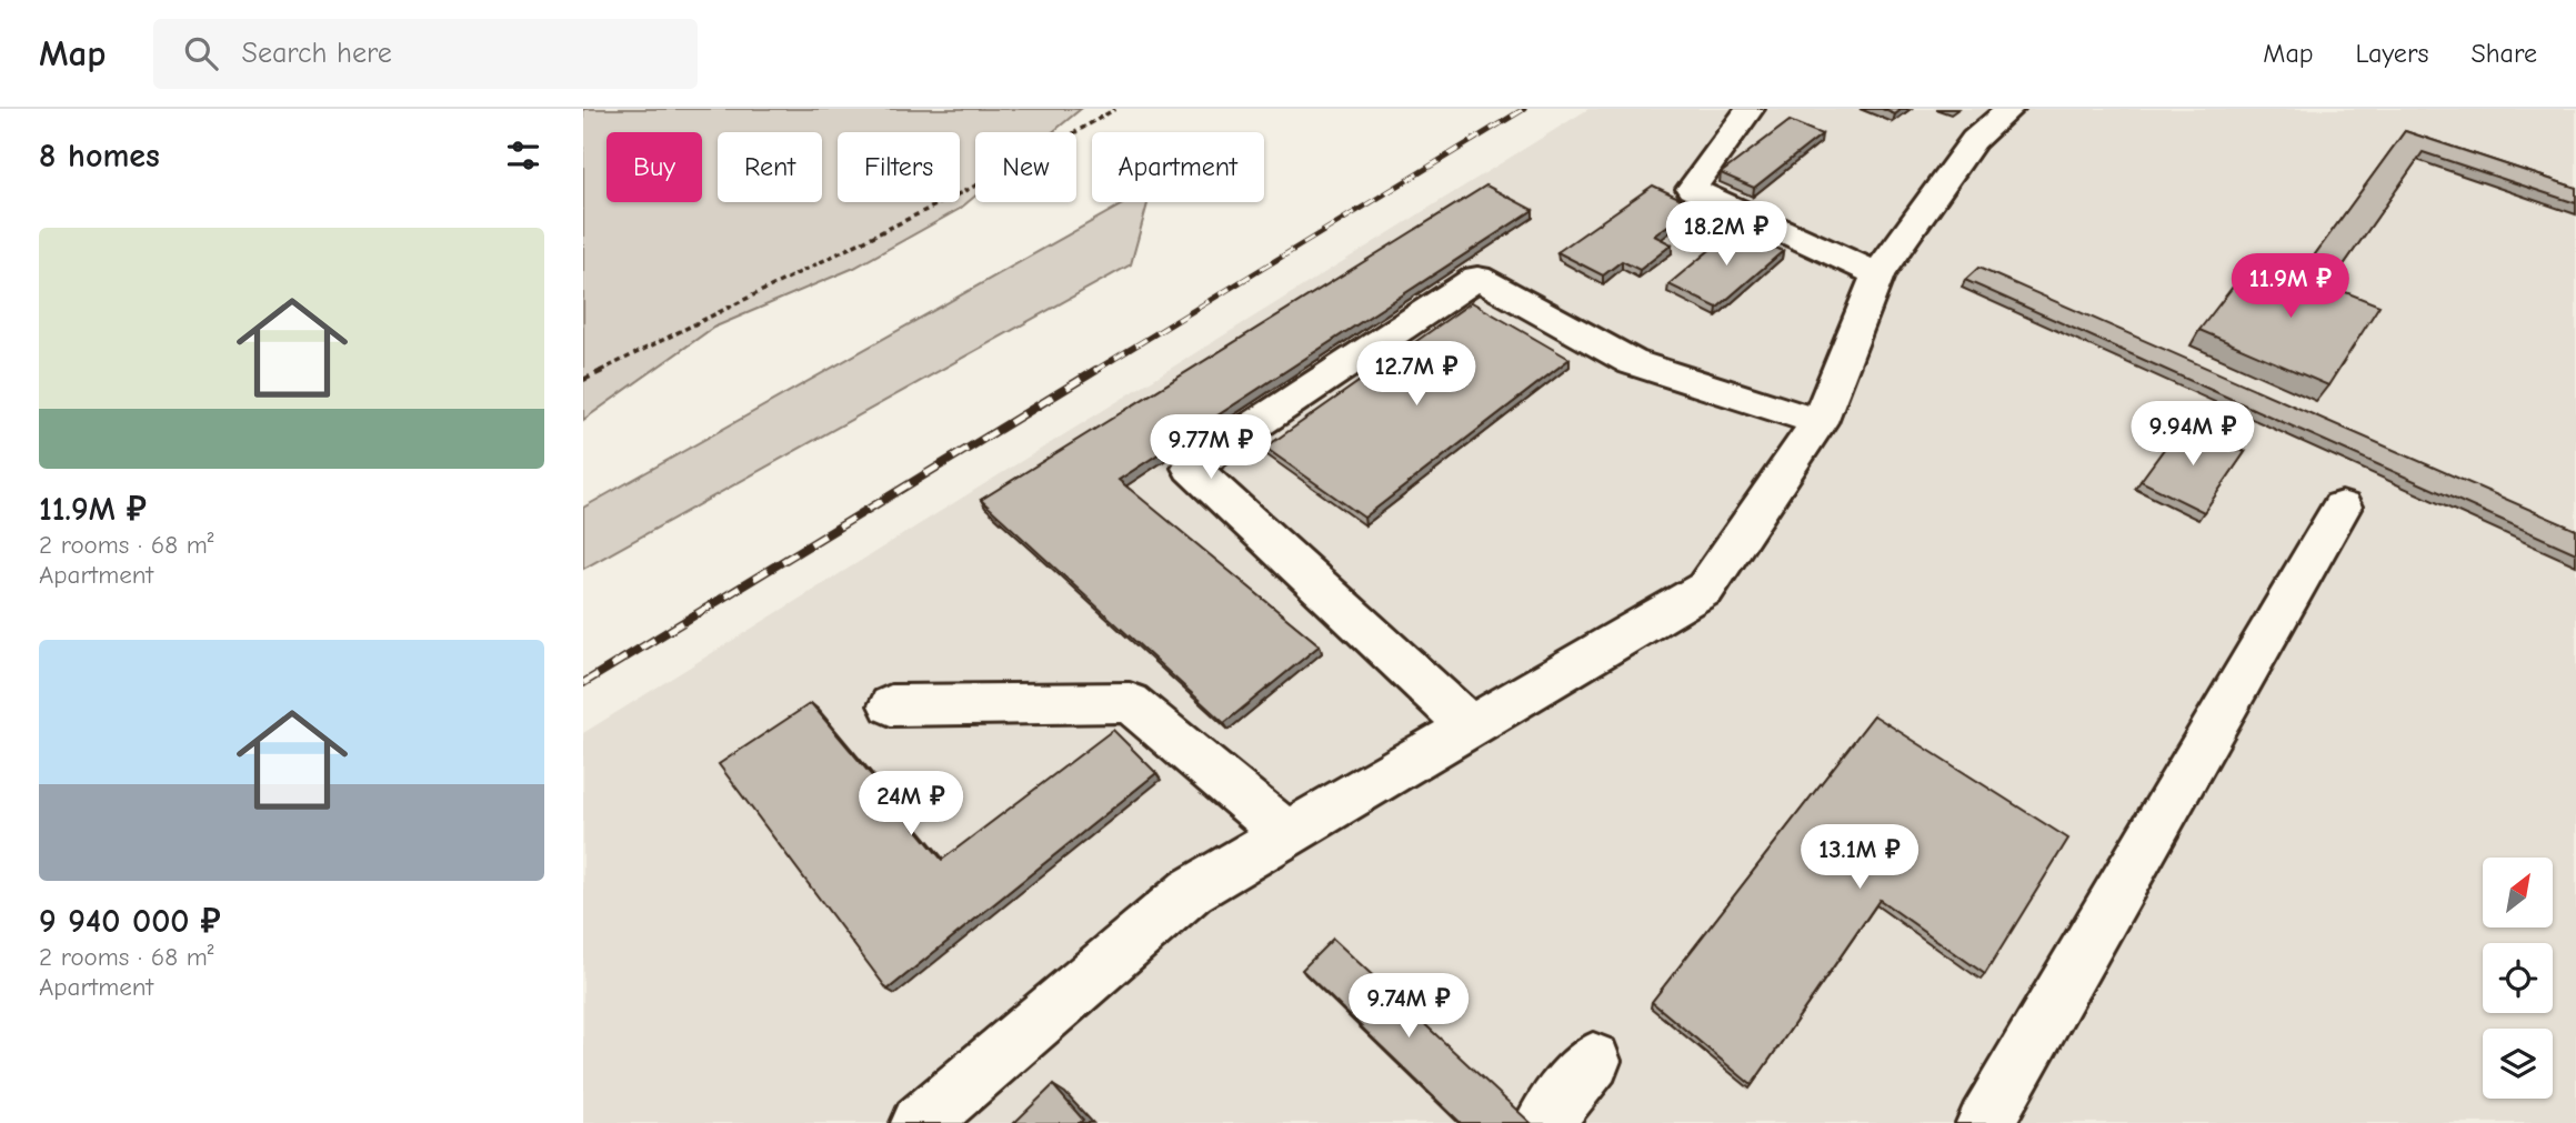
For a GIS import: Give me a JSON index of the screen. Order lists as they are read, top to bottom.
{
  "north": "top right",
  "page": {
    "header": "Map",
    "search": "Search here",
    "nav": ["Map", "Layers", "Share"],
    "heading": "8 homes",
    "chip": [
      "Buy",
      "Rent",
      "Filters",
      "New",
      "Apartment"
    ],
    "price": [
      "18.2M ₽",
      "11.9M ₽",
      "12.7M ₽",
      "9.94M ₽",
      "9.77M ₽",
      "24M ₽",
      "13.1M ₽",
      "9.74M ₽"
    ],
    "list": [
      {
        "name": "11.9M ₽",
        "note": "2 rooms · 68 m² · Apartment"
      },
      {
        "name": "9 940 000 ₽",
        "note": "2 rooms · 68 m² · Apartment"
      }
    ]
  }
}
